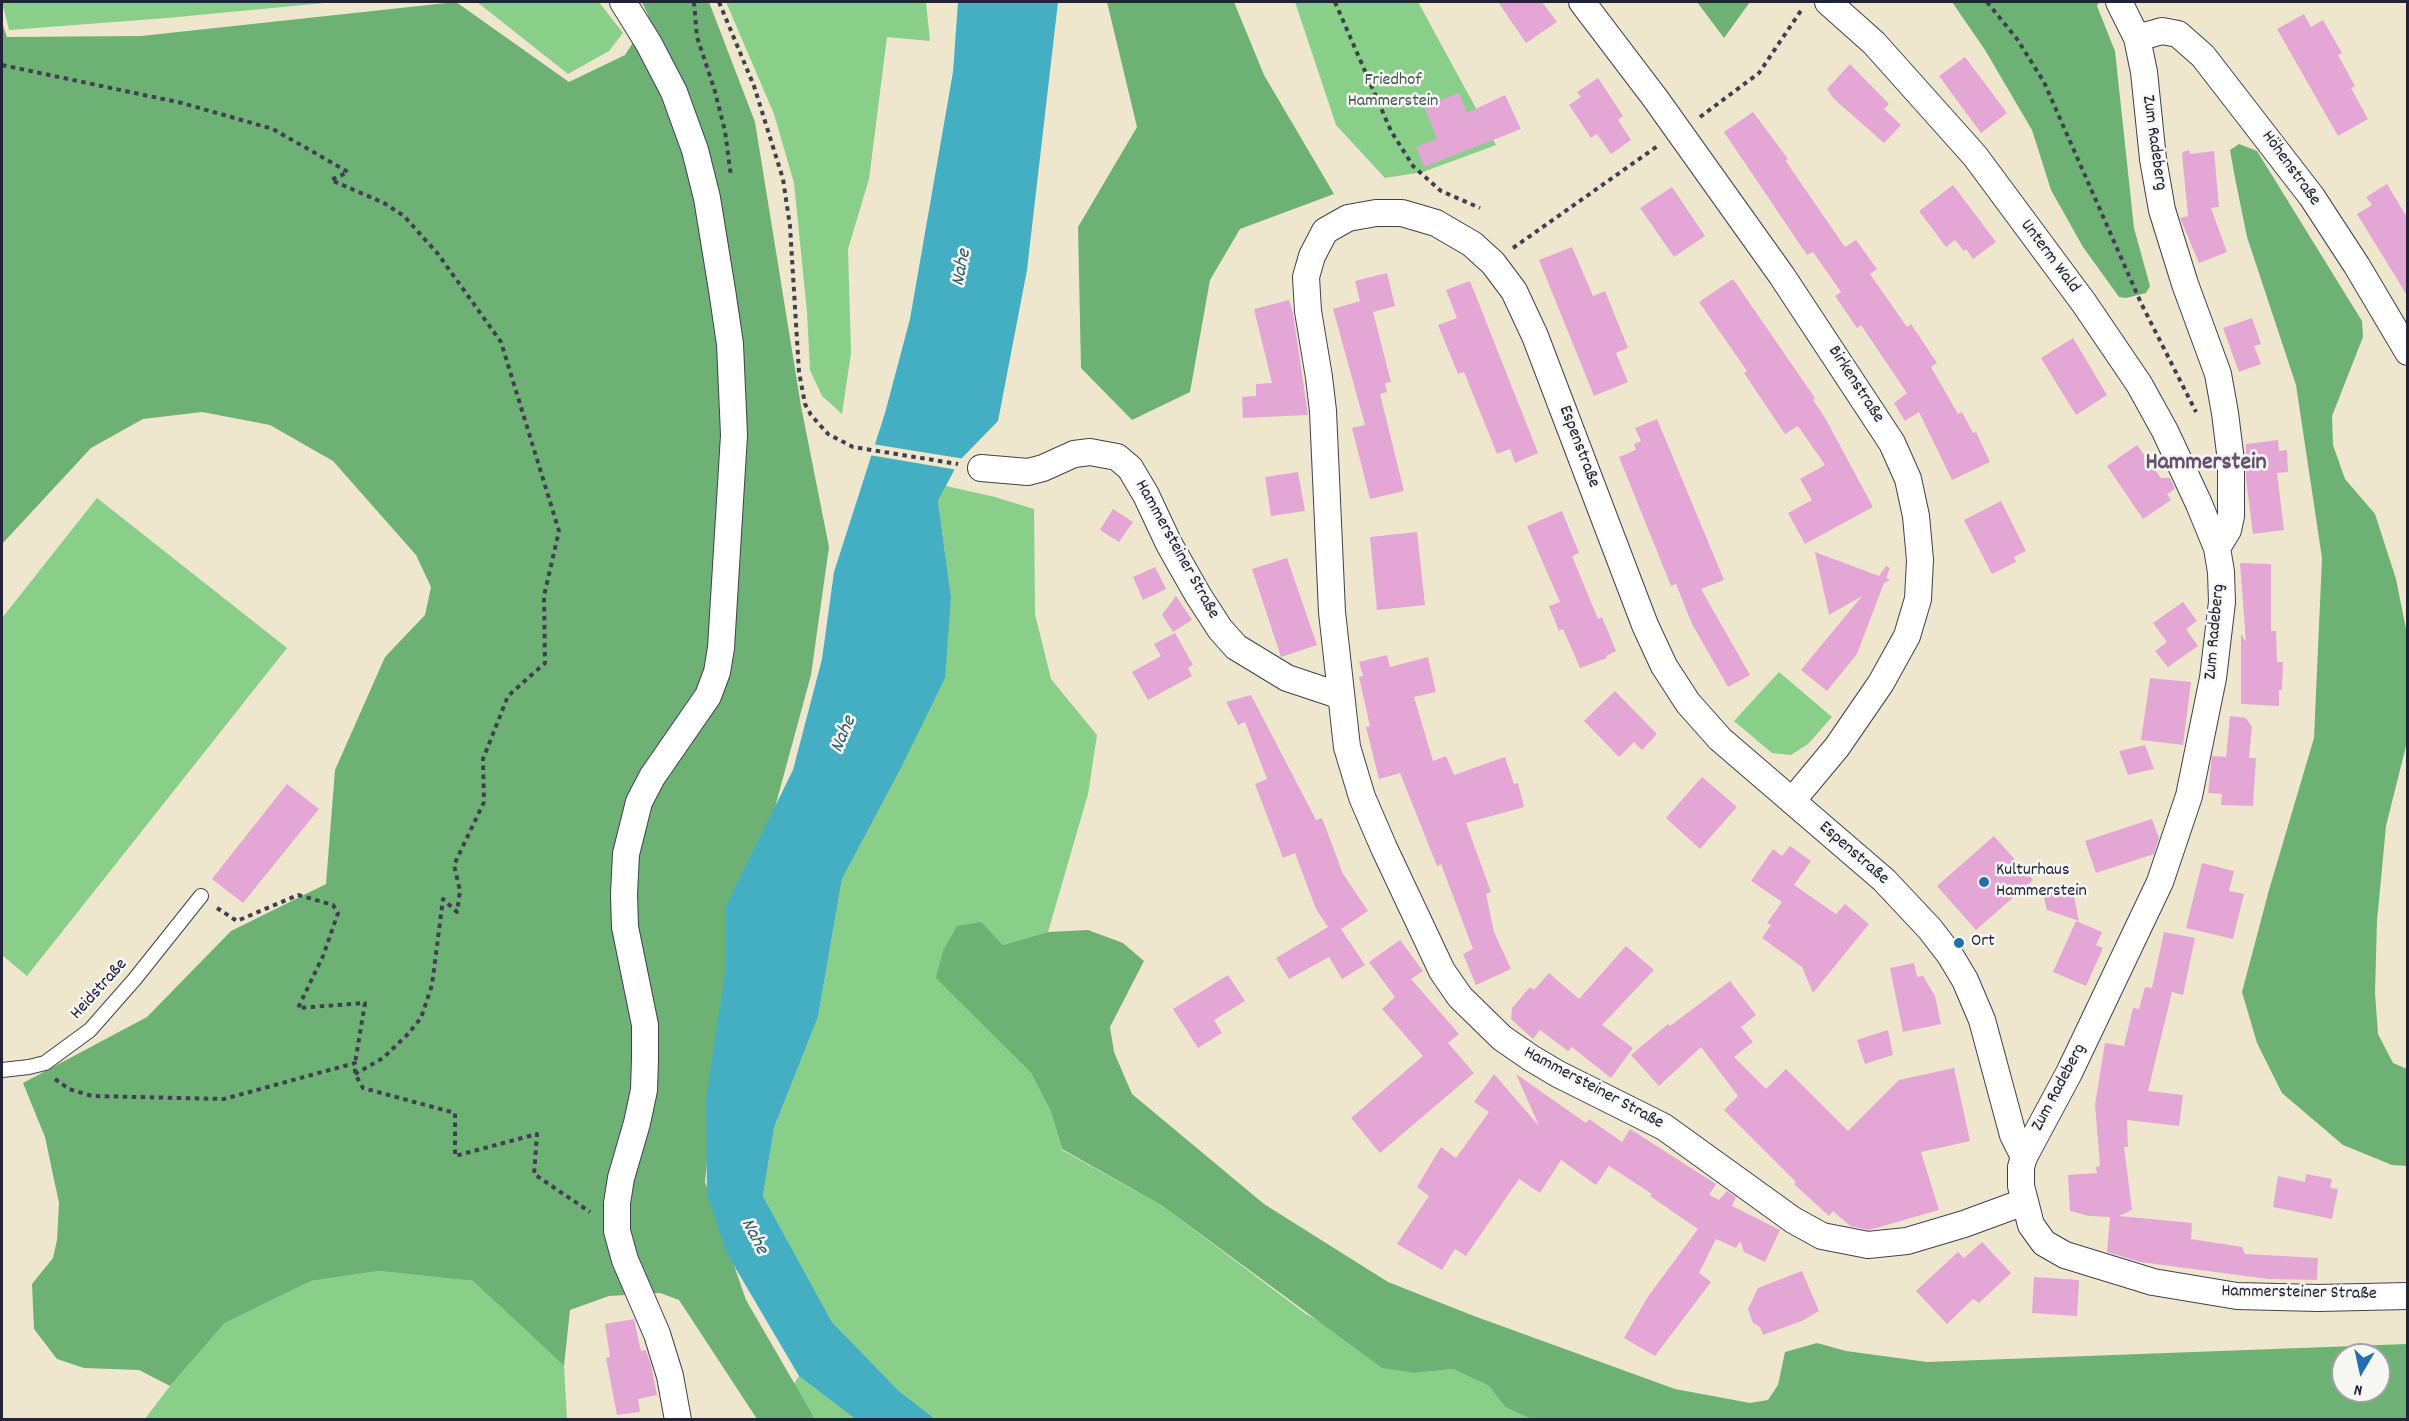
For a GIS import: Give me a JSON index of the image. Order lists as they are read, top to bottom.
{
  "streets": {
    "street": [
      "Zum Radeberg",
      "Höhenstraße",
      "Unterm Wald",
      "Birkenstraße",
      "Espenstraße",
      "Hammersteiner Straße"
    ],
    "lane": ["Heidstraße"]
  },
  "crossings": [
    ["Zum Radeberg", "Höhenstraße"],
    ["Zum Radeberg", "Unterm Wald"],
    ["Zum Radeberg", "Espenstraße"],
    ["Zum Radeberg", "Hammersteiner Straße"],
    ["Birkenstraße", "Espenstraße"],
    ["Espenstraße", "Hammersteiner Straße"]
  ],
  "districts": ["Hammerstein"],
  "water": ["Nahe"],
  "parks": ["Friedhof Hammerstein"],
  "places": ["Kulturhaus Hammerstein", "Ort"],
  "north": "bottom"
}
